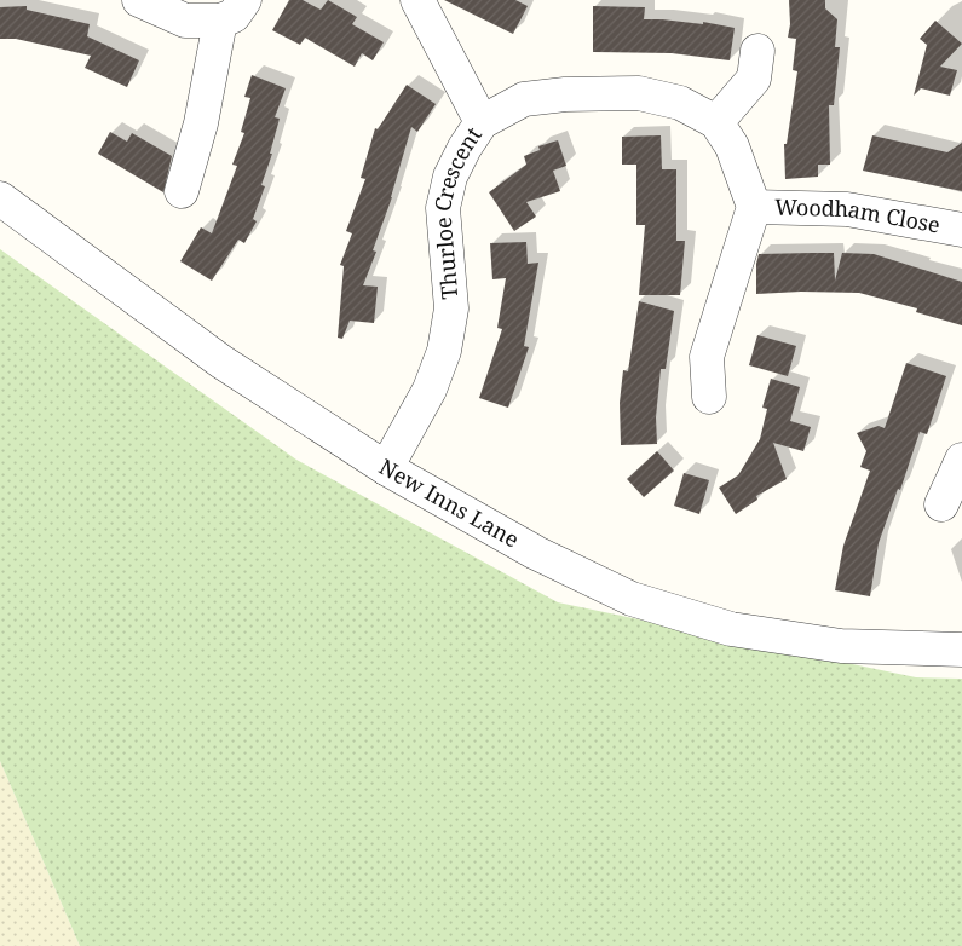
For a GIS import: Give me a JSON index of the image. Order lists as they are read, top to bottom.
{
  "streets": {
    "street": ["Thurloe Crescent", "Woodham Close", "New Inns Lane"]
  },
  "crossings": [
    ["Thurloe Crescent", "Woodham Close"],
    ["Thurloe Crescent", "New Inns Lane"]
  ]
}
